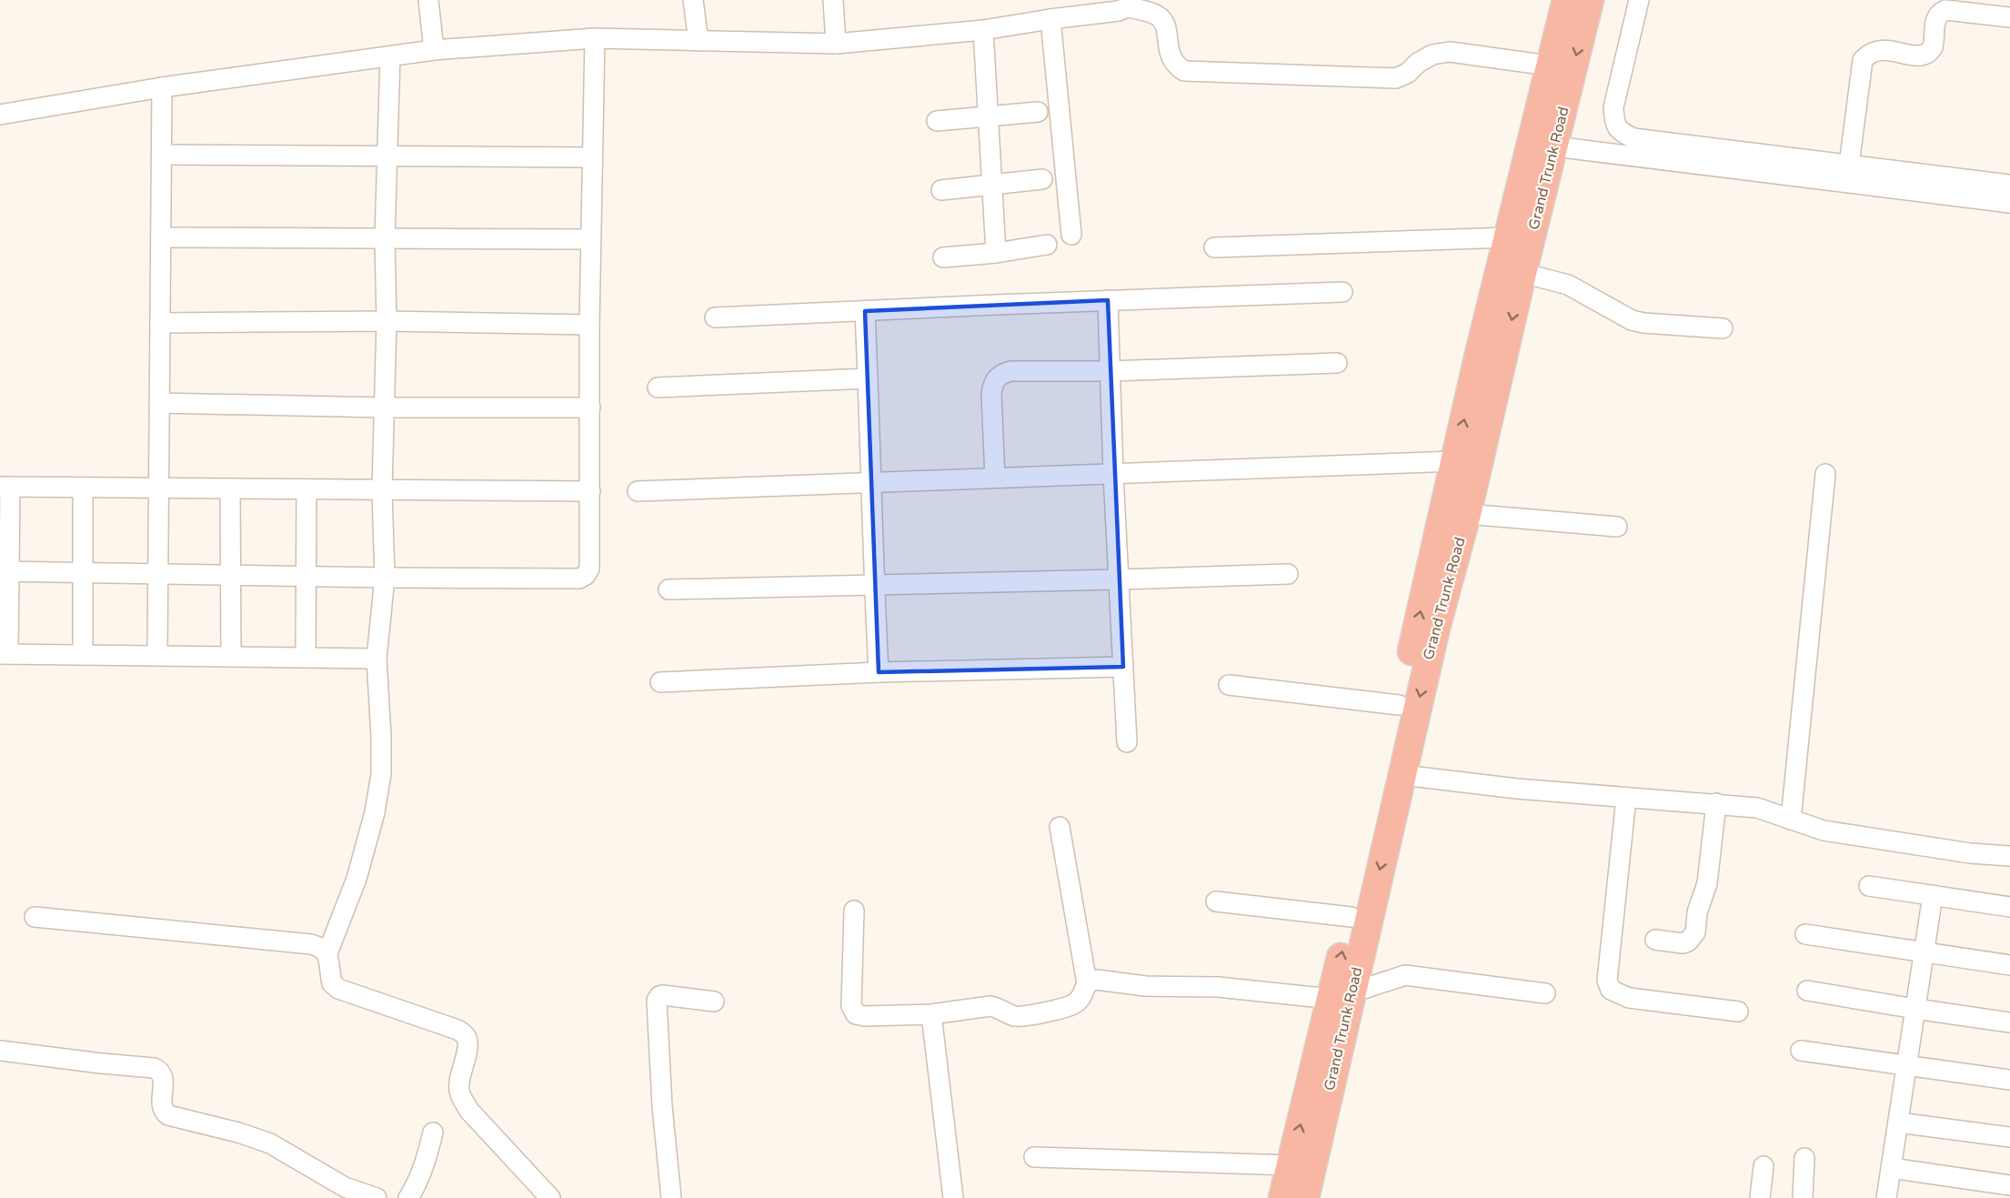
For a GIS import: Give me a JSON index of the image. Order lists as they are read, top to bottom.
{
  "streets": {
    "highway": ["Grand Trunk Road"]
  }
}
